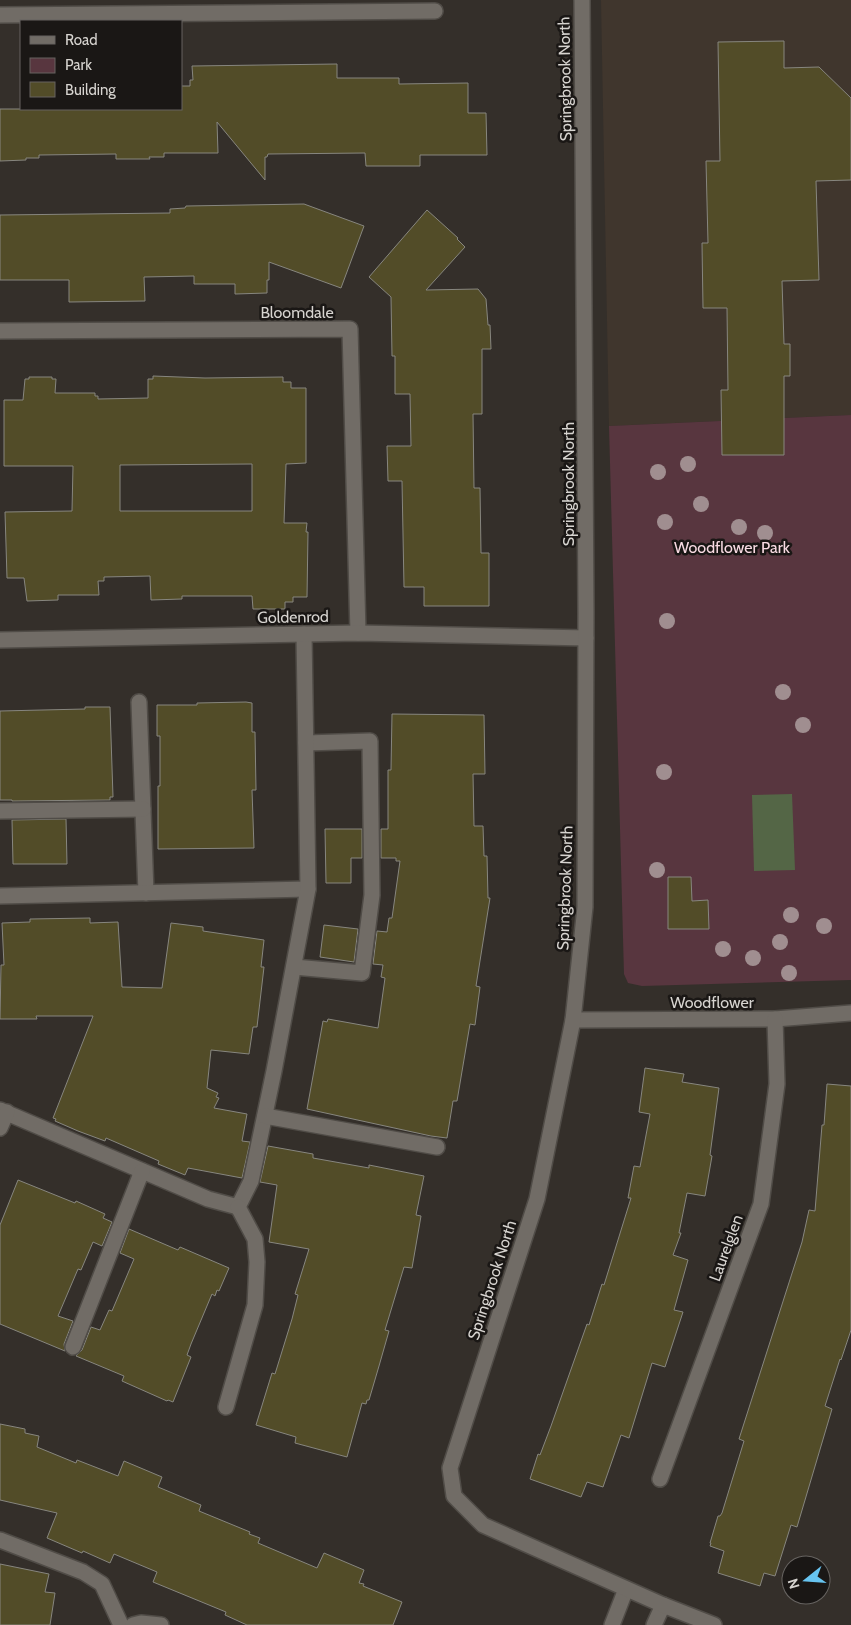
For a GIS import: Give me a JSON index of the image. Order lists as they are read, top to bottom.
{
  "streets": {
    "street": [
      "Springbrook North",
      "Bloomdale",
      "Goldenrod",
      "Woodflower",
      "Laurelglen"
    ]
  },
  "crossings": [
    ["Springbrook North", "Goldenrod"],
    ["Springbrook North", "Woodflower"],
    ["Bloomdale", "Goldenrod"],
    ["Woodflower", "Laurelglen"]
  ],
  "parks": ["Woodflower Park"],
  "legend": ["Road", "Park", "Building"],
  "north": "left"
}
